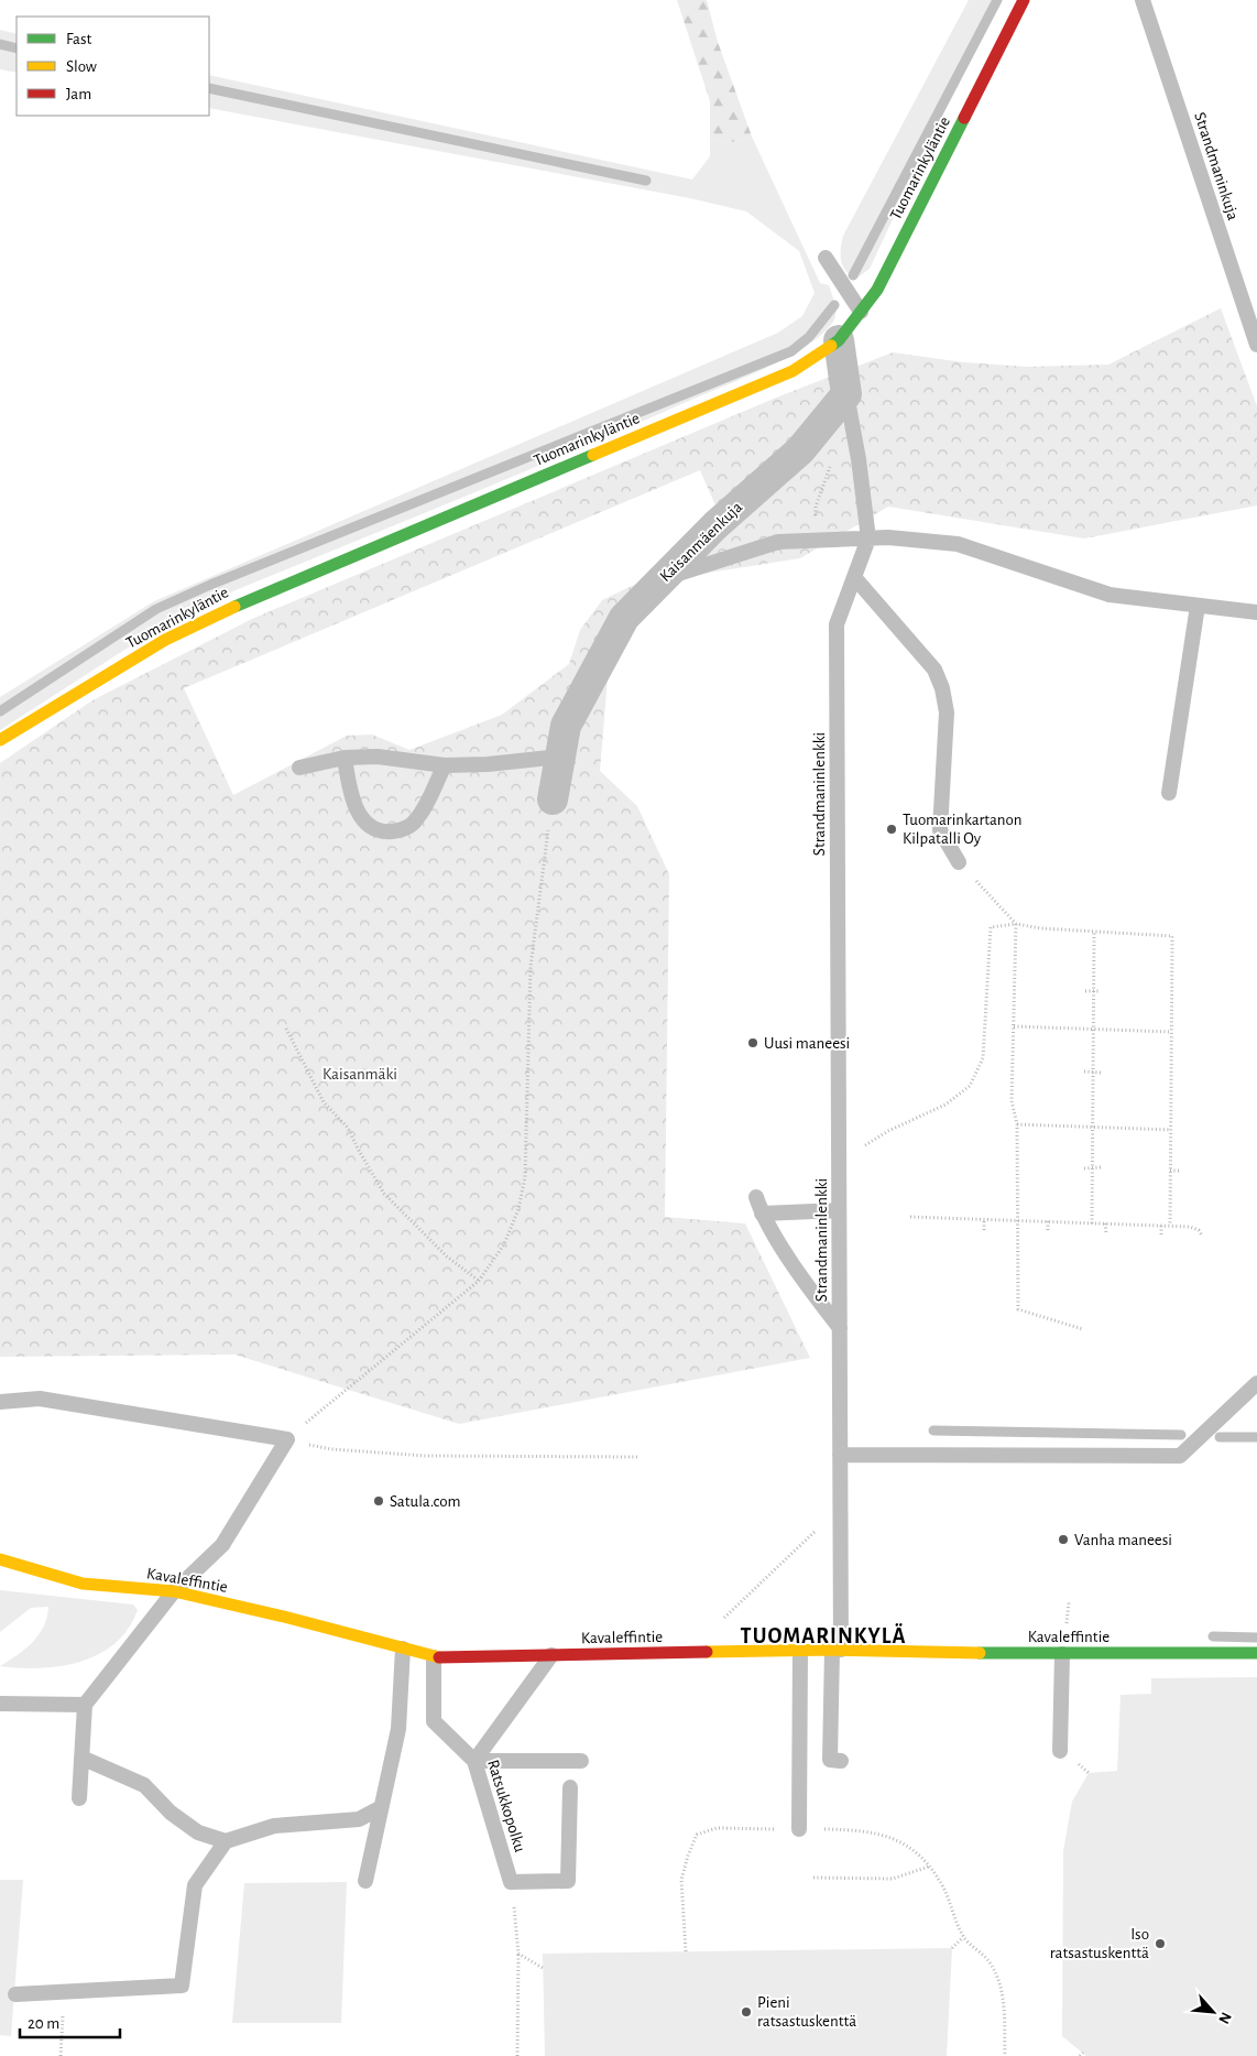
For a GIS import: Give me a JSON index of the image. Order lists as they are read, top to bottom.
{
  "streets": {
    "street": ["Tuomarinkyläntie", "Kaisanmäenkuja", "Kavaleffintie"],
    "lane": ["Strandmaninkuja", "Strandmaninlenkki", "Ratsukkopolku"]
  },
  "crossings": [
    ["Strandmaninlenkki", "Kavaleffintie"],
    ["Kavaleffintie", "Ratsukkopolku"]
  ],
  "districts": ["TUOMARINKYLÄ"],
  "parks": ["Kaisanmäki"],
  "places": [
    "Tuomarinkartanon Kilpatalli Oy",
    "Uusi maneesi",
    "Satula.com",
    "Vanha maneesi",
    "Iso ratsastuskenttä",
    "Pieni ratsastuskenttä"
  ],
  "legend": ["Fast", "Slow", "Jam"],
  "scale_bar": "20 m",
  "north": "bottom right"
}
